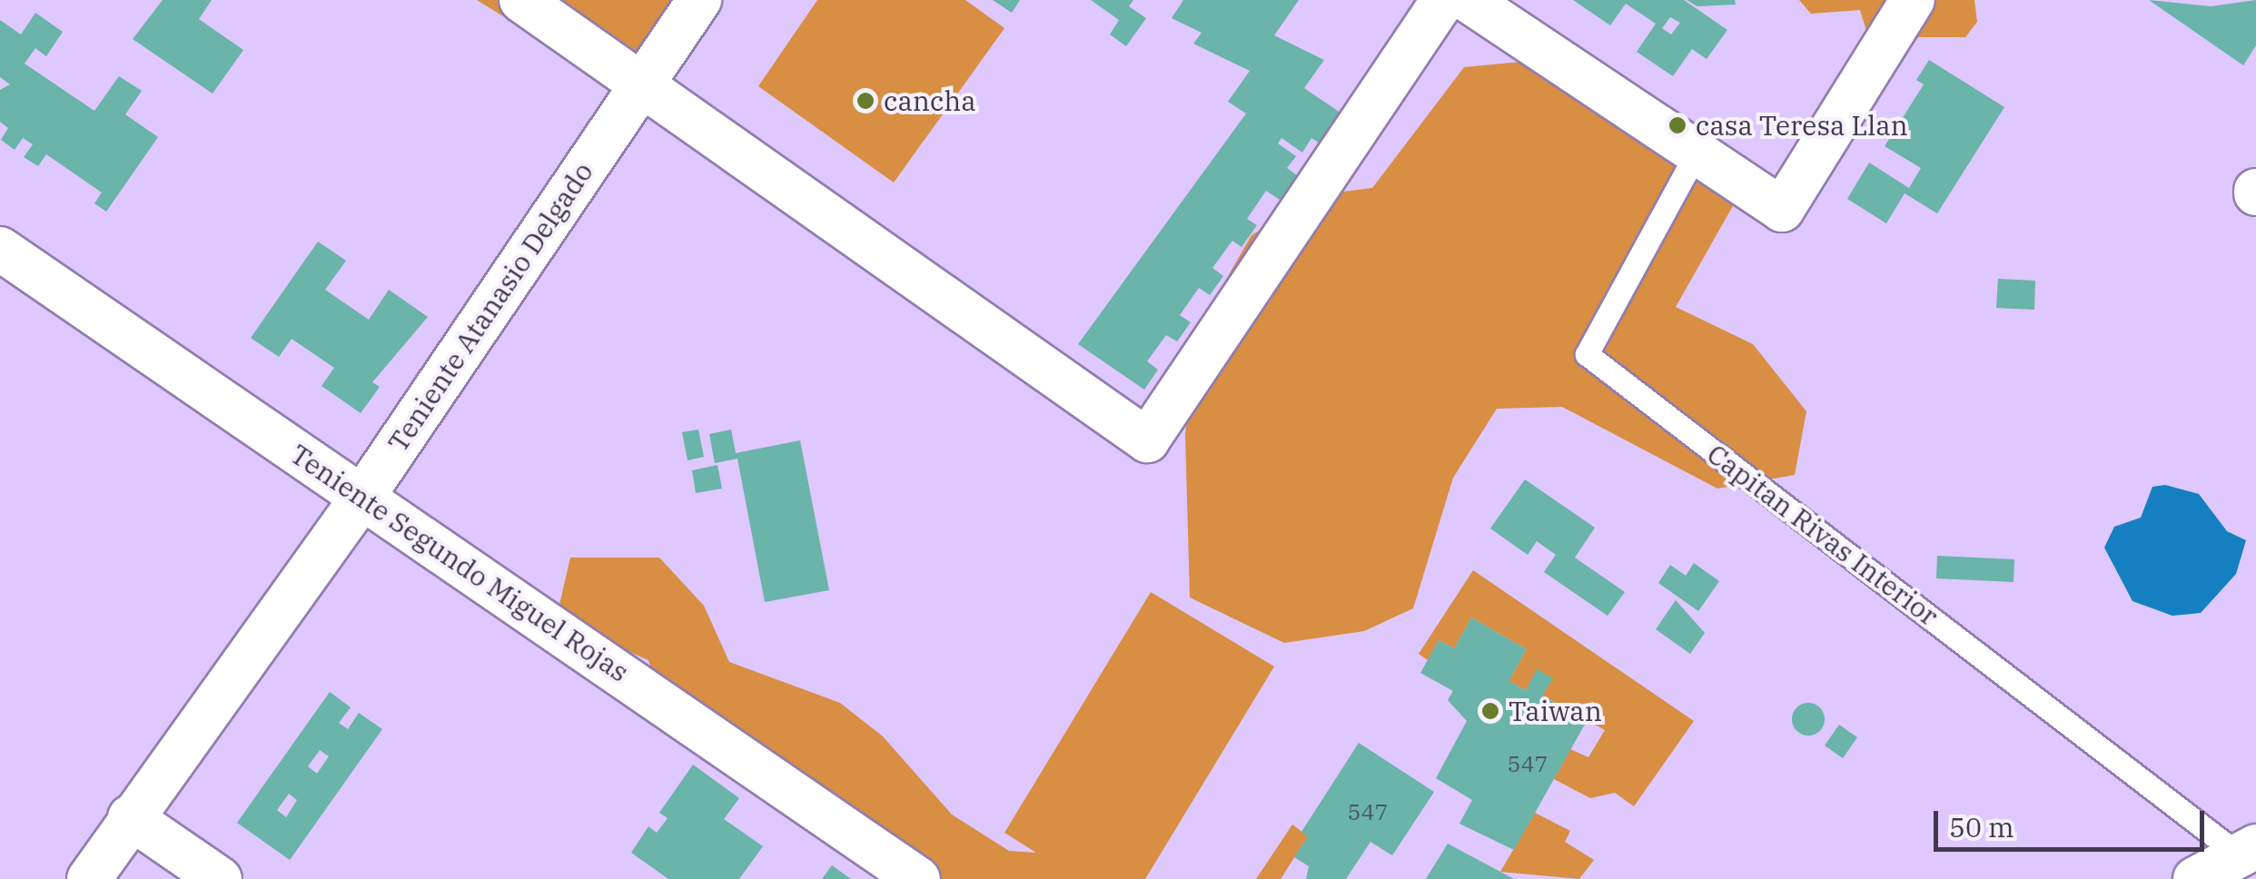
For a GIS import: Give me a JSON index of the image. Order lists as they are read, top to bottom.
{
  "streets": {
    "street": ["Teniente Atanasio Delgado", "Teniente Segundo Miguel Rojas"],
    "lane": ["Capitan Rivas Interior"]
  },
  "crossings": [
    ["Teniente Atanasio Delgado", "Teniente Segundo Miguel Rojas"]
  ],
  "places": ["cancha", "casa Teresa Llan", "Taiwan"],
  "house_numbers": ["547", "547"],
  "scale_bar": "50 m"
}
